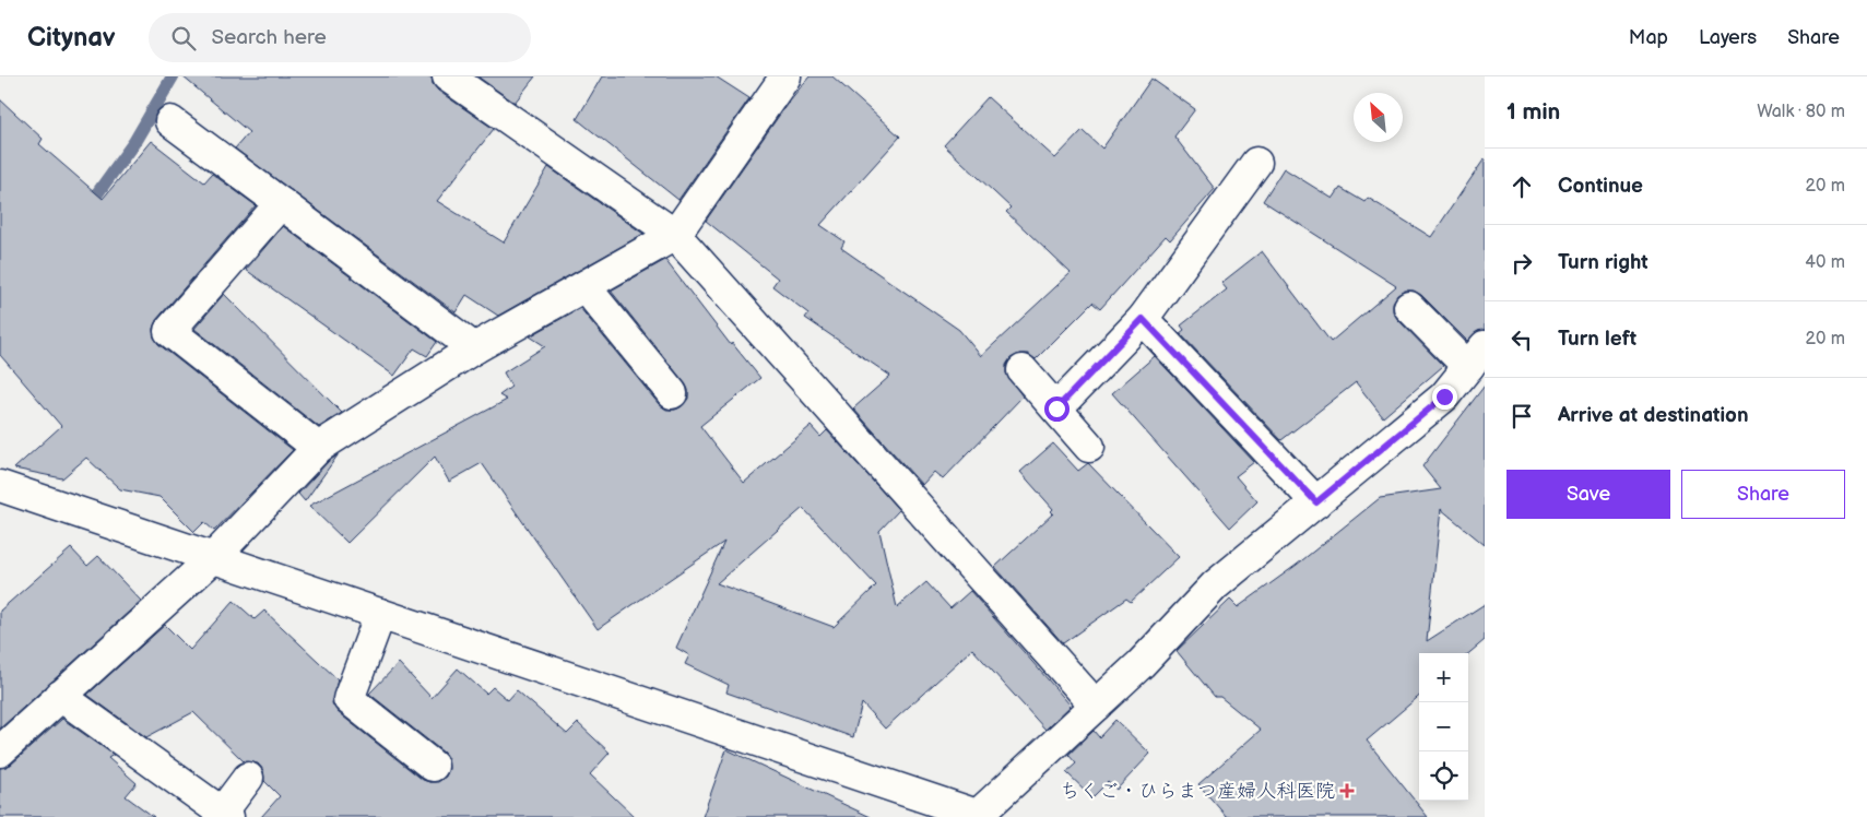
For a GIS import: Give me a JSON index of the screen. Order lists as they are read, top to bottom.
{
  "places": {
    "health": ["ちくご・ひらまつ産婦人科医院"]
  },
  "north": "top left",
  "page": {
    "header": "Citynav",
    "search": "Search here",
    "nav": ["Map", "Layers", "Share"],
    "heading": ["1 min", "Walk · 80 m"],
    "list": [
      ["Continue", "20 m"],
      ["Turn right", "40 m"],
      ["Turn left", "20 m"],
      "Arrive at destination"
    ],
    "buttons": ["Save", "Share"],
    "map_buttons": ["+", "−"]
  }
}
